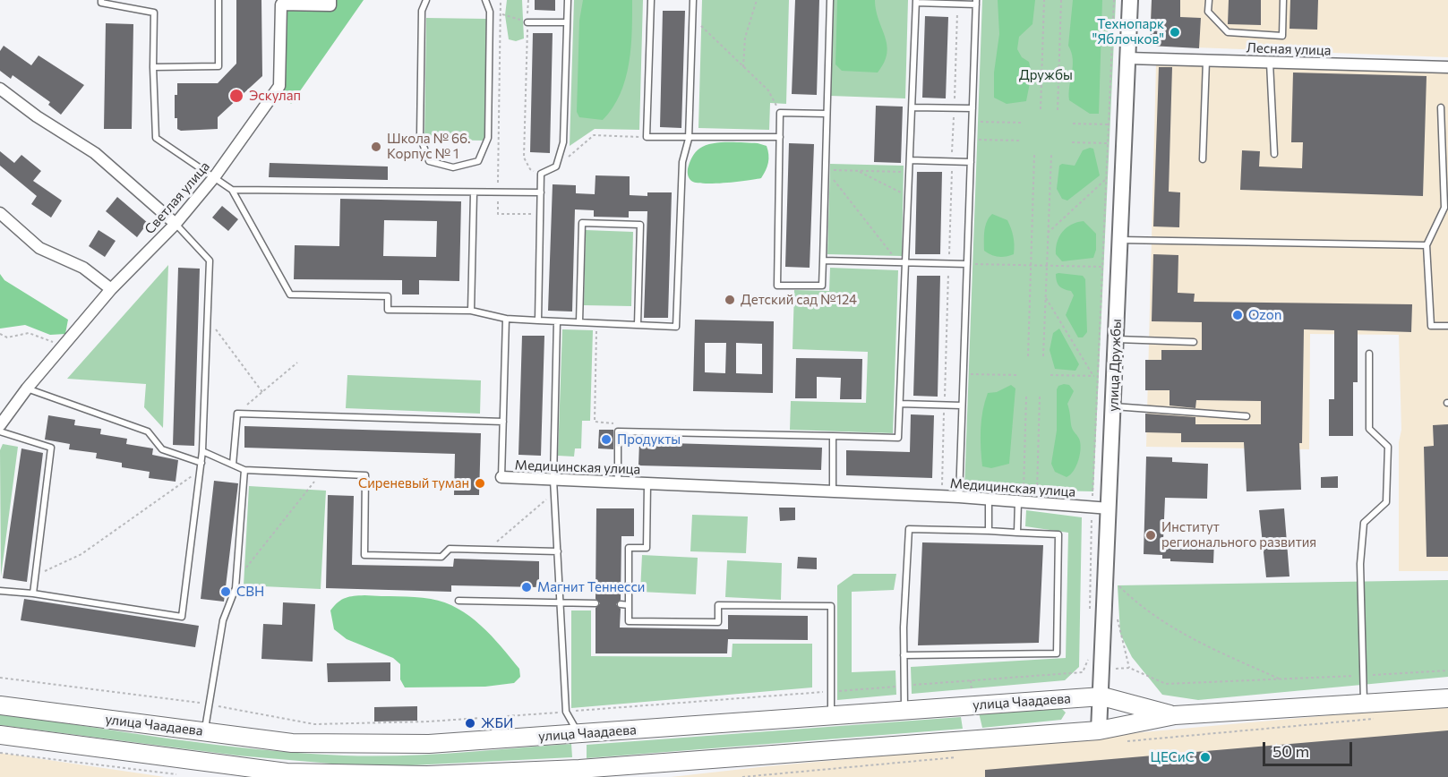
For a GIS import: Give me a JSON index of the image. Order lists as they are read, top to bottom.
{
  "streets": {
    "main road": ["улица Дружбы", "улица Чаадаева"],
    "street": ["Лесная улица", "Светлая улица", "Медицинская улица"]
  },
  "crossings": [
    ["Лесная улица", "улица Дружбы"],
    ["улица Дружбы", "Медицинская улица"],
    ["улица Дружбы", "улица Чаадаева"]
  ],
  "parks": ["Дружбы"],
  "places": [
    "Технопарк \"Яблочков\"",
    "Эскулап",
    "Школа № 66. Корпус № 1",
    "Детский сад №124",
    "Ozon",
    "Продукты",
    "Сиреневый туман",
    "Институт регионального развития",
    "Магнит Теннесси",
    "СВН",
    "ЖБИ",
    "ЦЕСиС"
  ],
  "scale_bar": "50 m"
}
